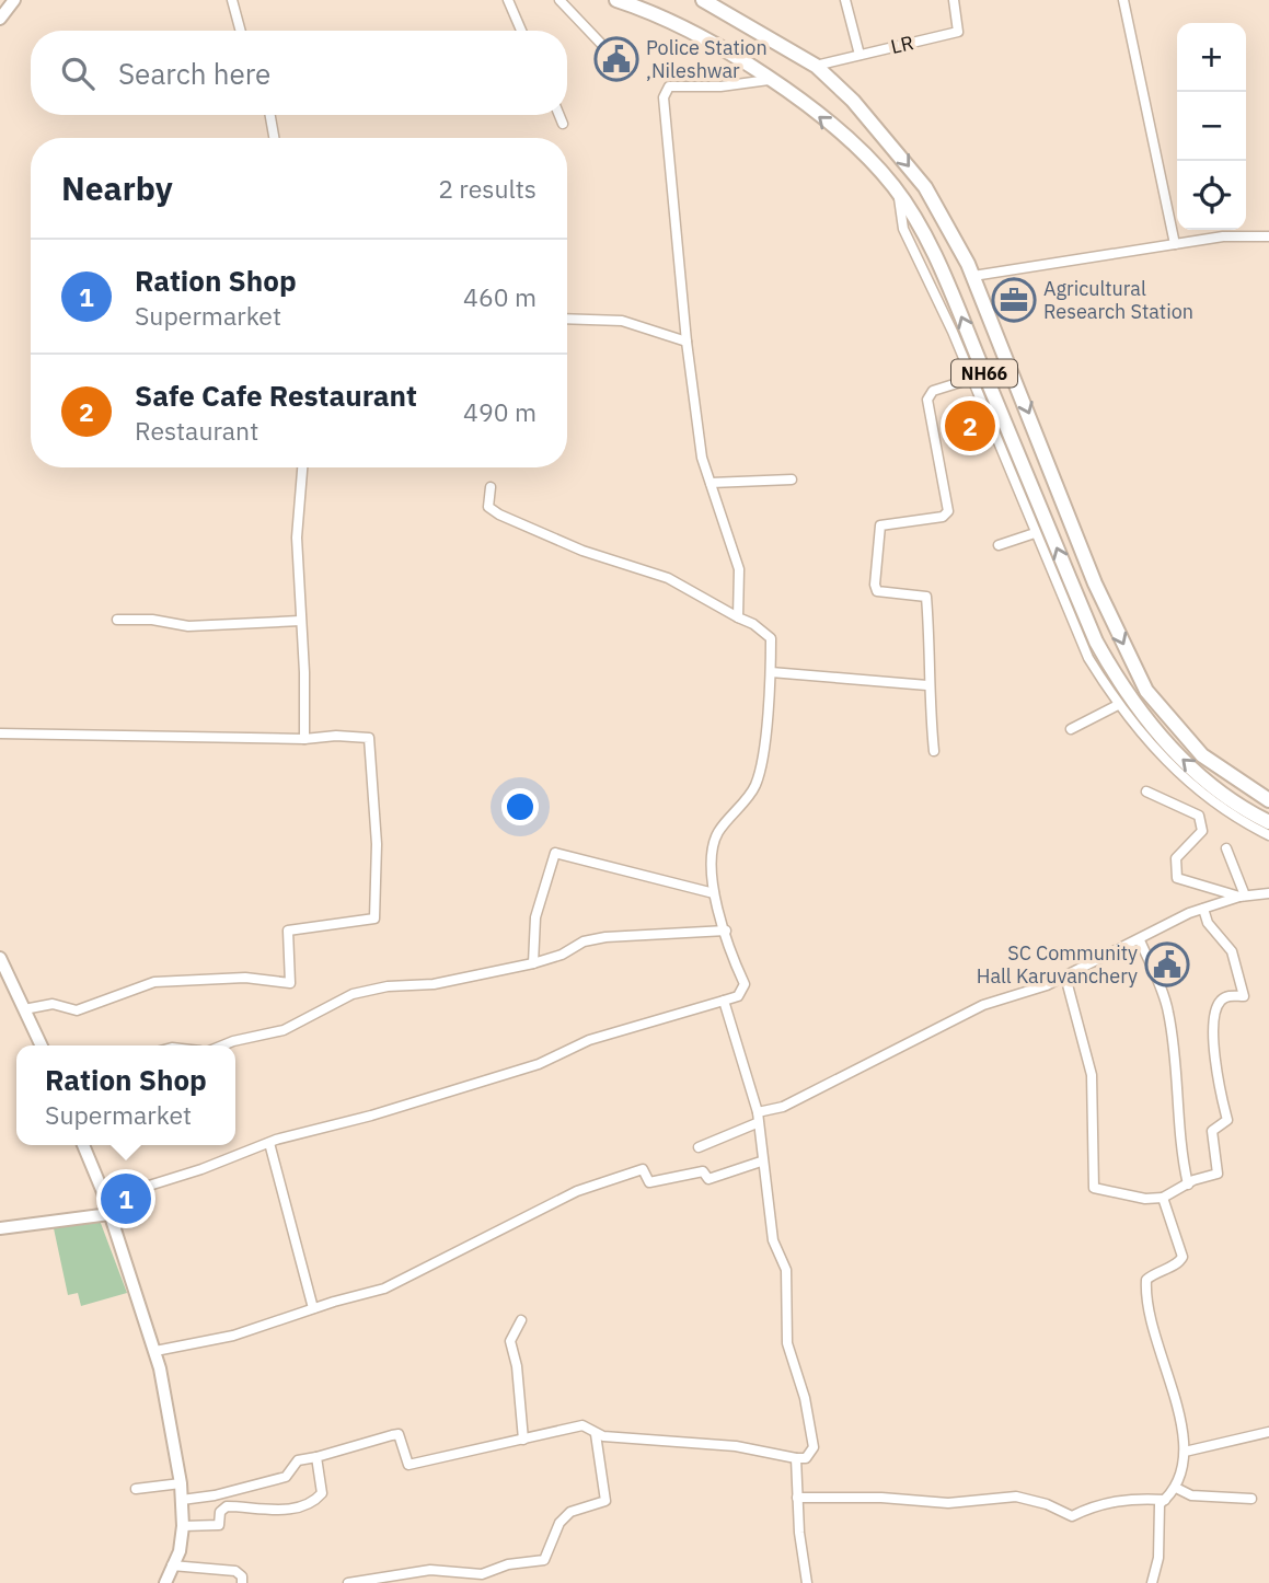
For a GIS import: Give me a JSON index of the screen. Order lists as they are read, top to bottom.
{
  "streets": {
    "highway": ["NH66"],
    "street": ["LR"]
  },
  "crossings": [
    ["LR", "NH66"]
  ],
  "places": {
    "public building": ["Police Station ,Nileshwar", "SC Community Hall Karuvanchery"],
    "office": ["Agricultural Research Station"]
  },
  "page": {
    "map_buttons": ["+", "−"],
    "search": "Search here",
    "heading": ["Nearby", "2 results"],
    "list": [
      {
        "mark": "1",
        "name": "Ration Shop",
        "note": "Supermarket",
        "value": "460 m"
      },
      {
        "mark": "2",
        "name": "Safe Cafe Restaurant",
        "note": "Restaurant",
        "value": "490 m"
      }
    ],
    "pins": ["2", "1"],
    "popup": ["Ration Shop", "Supermarket"]
  }
}
